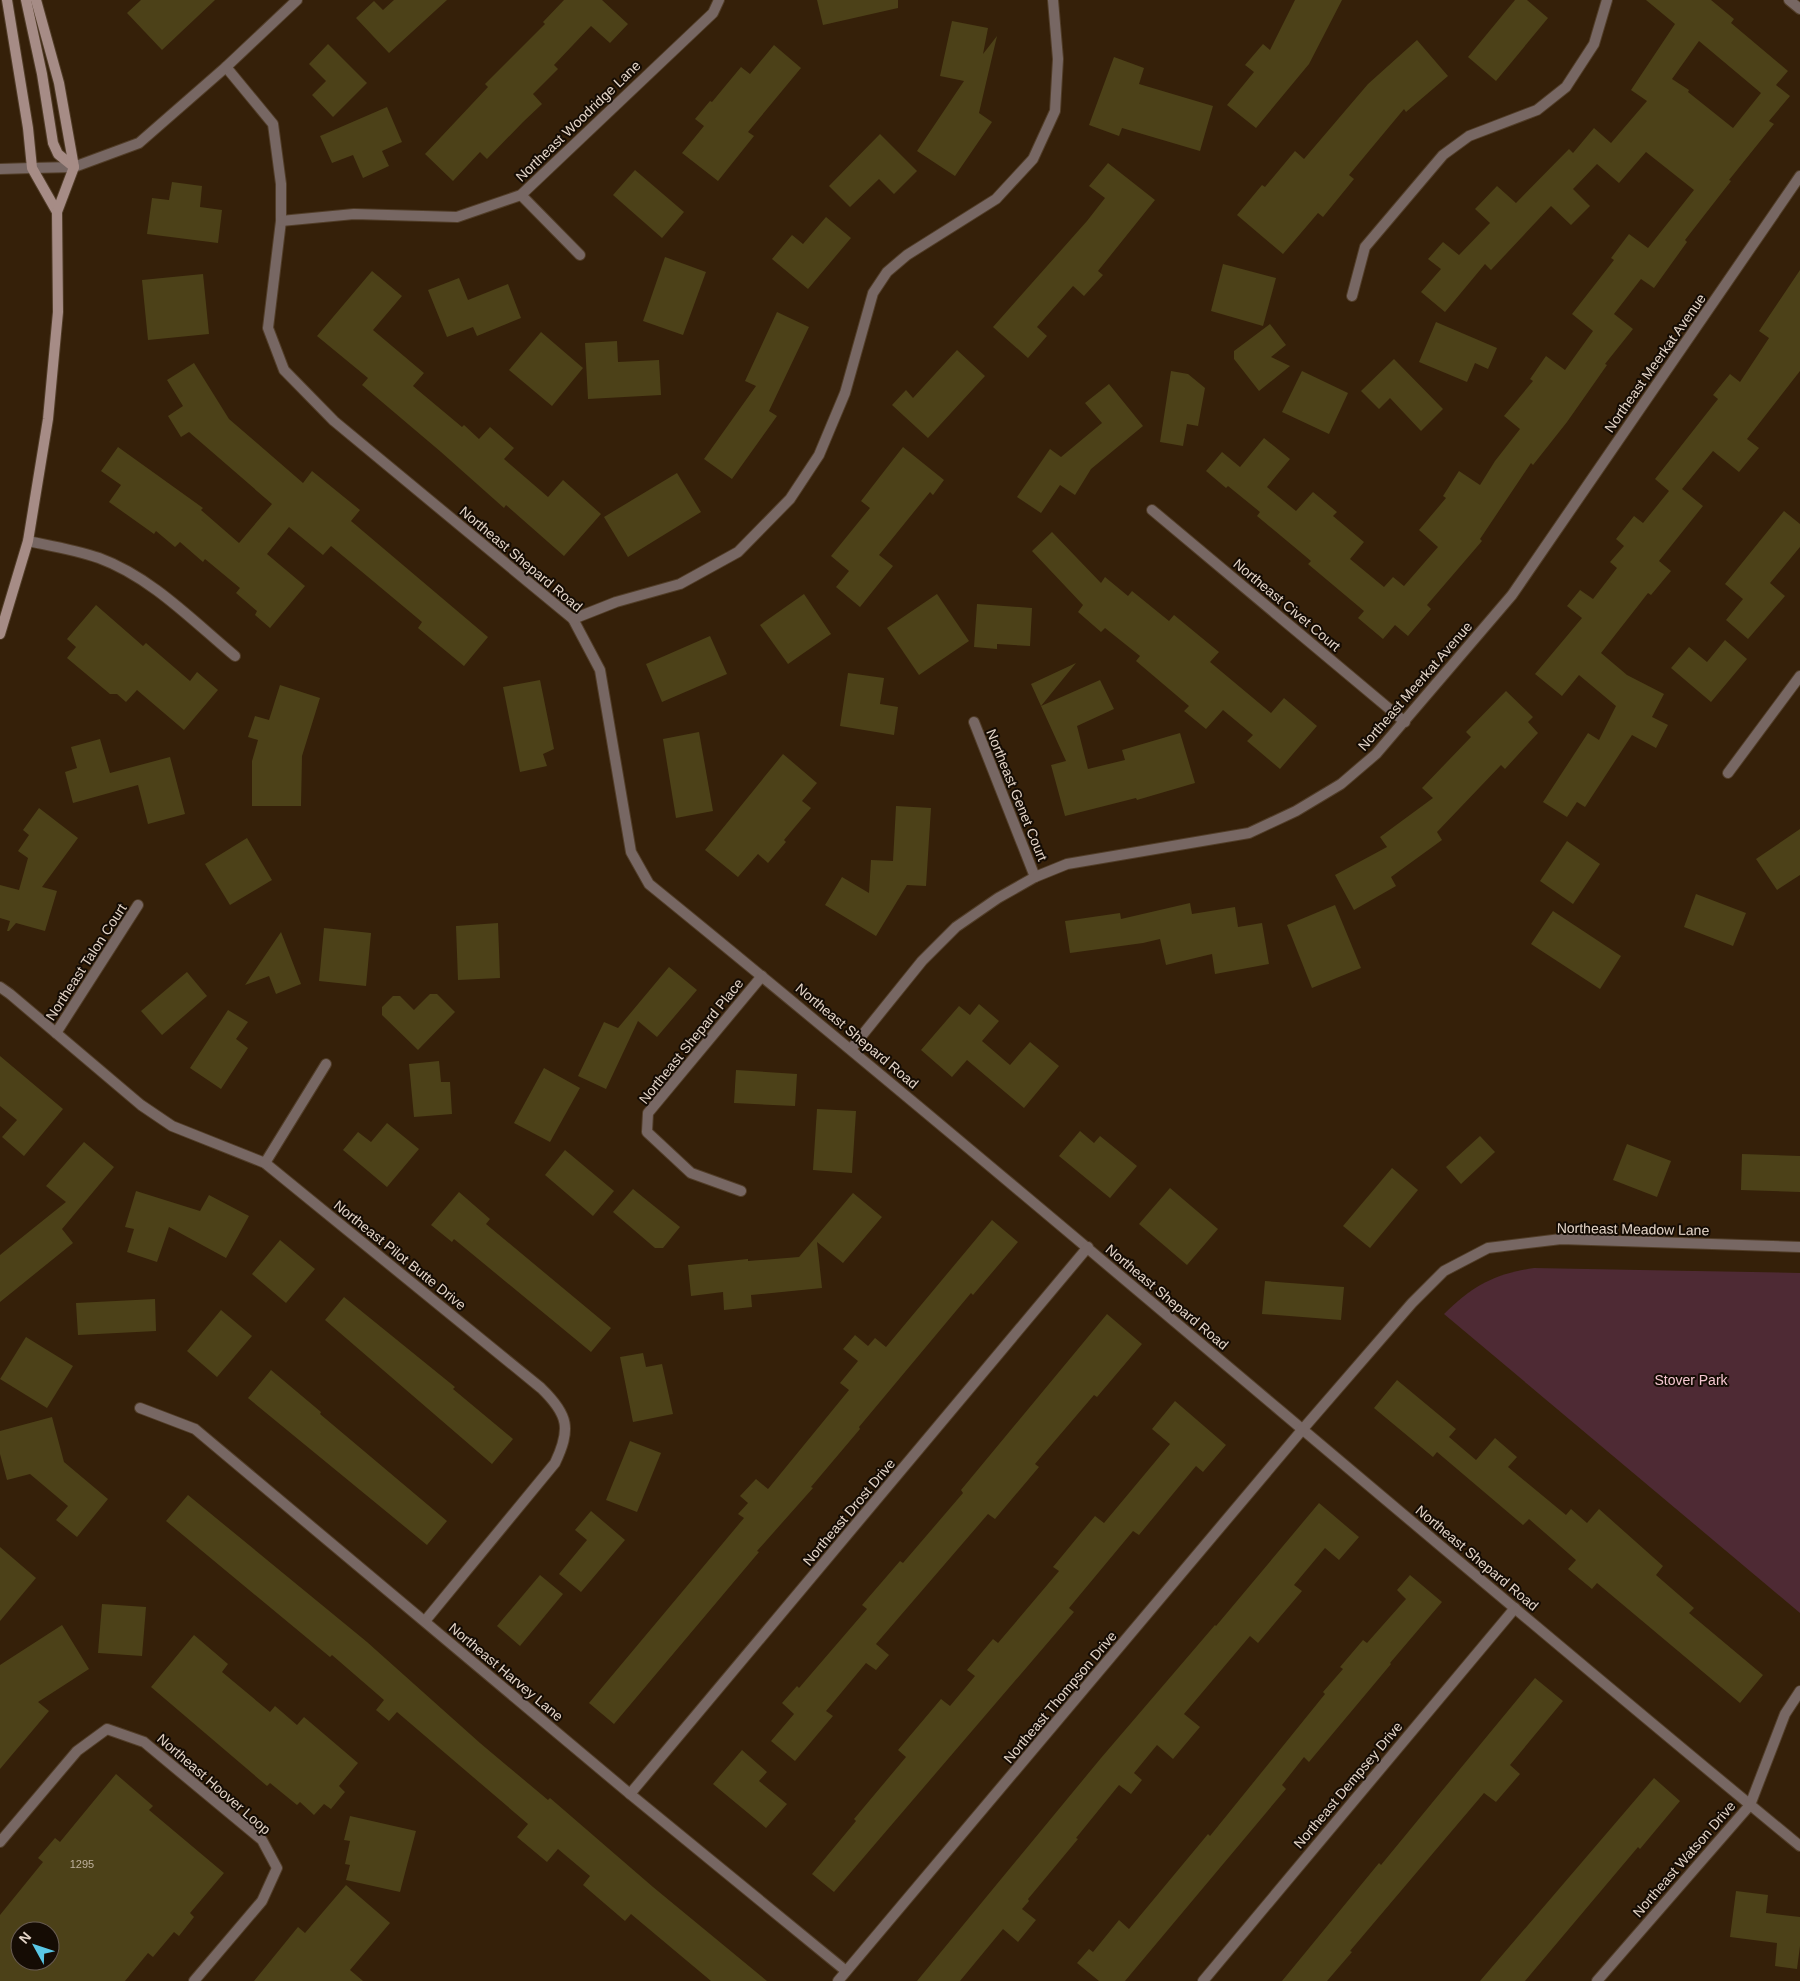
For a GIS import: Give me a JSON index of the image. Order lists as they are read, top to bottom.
{
  "streets": {
    "street": [
      "Northeast Woodridge Lane",
      "Northeast Meerkat Avenue",
      "Northeast Shepard Road",
      "Northeast Civet Court",
      "Northeast Genet Court",
      "Northeast Talon Court",
      "Northeast Shepard Place",
      "Northeast Meadow Lane",
      "Northeast Pilot Butte Drive",
      "Northeast Drost Drive",
      "Northeast Harvey Lane",
      "Northeast Thompson Drive",
      "Northeast Hoover Loop",
      "Northeast Dempsey Drive",
      "Northeast Watson Drive"
    ]
  },
  "crossings": [
    ["Northeast Woodridge Lane", "Northeast Shepard Road"],
    ["Northeast Meerkat Avenue", "Northeast Shepard Road"],
    ["Northeast Meerkat Avenue", "Northeast Civet Court"],
    ["Northeast Meerkat Avenue", "Northeast Genet Court"],
    ["Northeast Shepard Road", "Northeast Shepard Place"],
    ["Northeast Shepard Road", "Northeast Meadow Lane"],
    ["Northeast Shepard Road", "Northeast Drost Drive"],
    ["Northeast Shepard Road", "Northeast Thompson Drive"],
    ["Northeast Shepard Road", "Northeast Dempsey Drive"],
    ["Northeast Shepard Road", "Northeast Watson Drive"],
    ["Northeast Talon Court", "Northeast Pilot Butte Drive"],
    ["Northeast Meadow Lane", "Northeast Thompson Drive"],
    ["Northeast Pilot Butte Drive", "Northeast Harvey Lane"],
    ["Northeast Drost Drive", "Northeast Harvey Lane"],
    ["Northeast Harvey Lane", "Northeast Thompson Drive"]
  ],
  "parks": ["Stover Park"],
  "house_numbers": ["1295"],
  "north": "top left"
}
